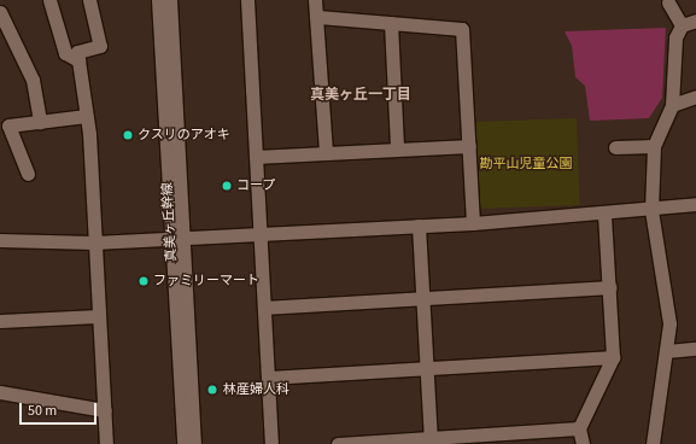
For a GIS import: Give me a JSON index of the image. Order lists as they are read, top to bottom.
{
  "streets": {
    "street": ["真美ヶ丘幹線"]
  },
  "districts": ["真美ヶ丘一丁目"],
  "parks": ["勘平山児童公園"],
  "places": [
    "クスリのアオキ",
    "コープ",
    "ファミリーマート",
    "林産婦人科"
  ],
  "scale_bar": "50 m"
}
